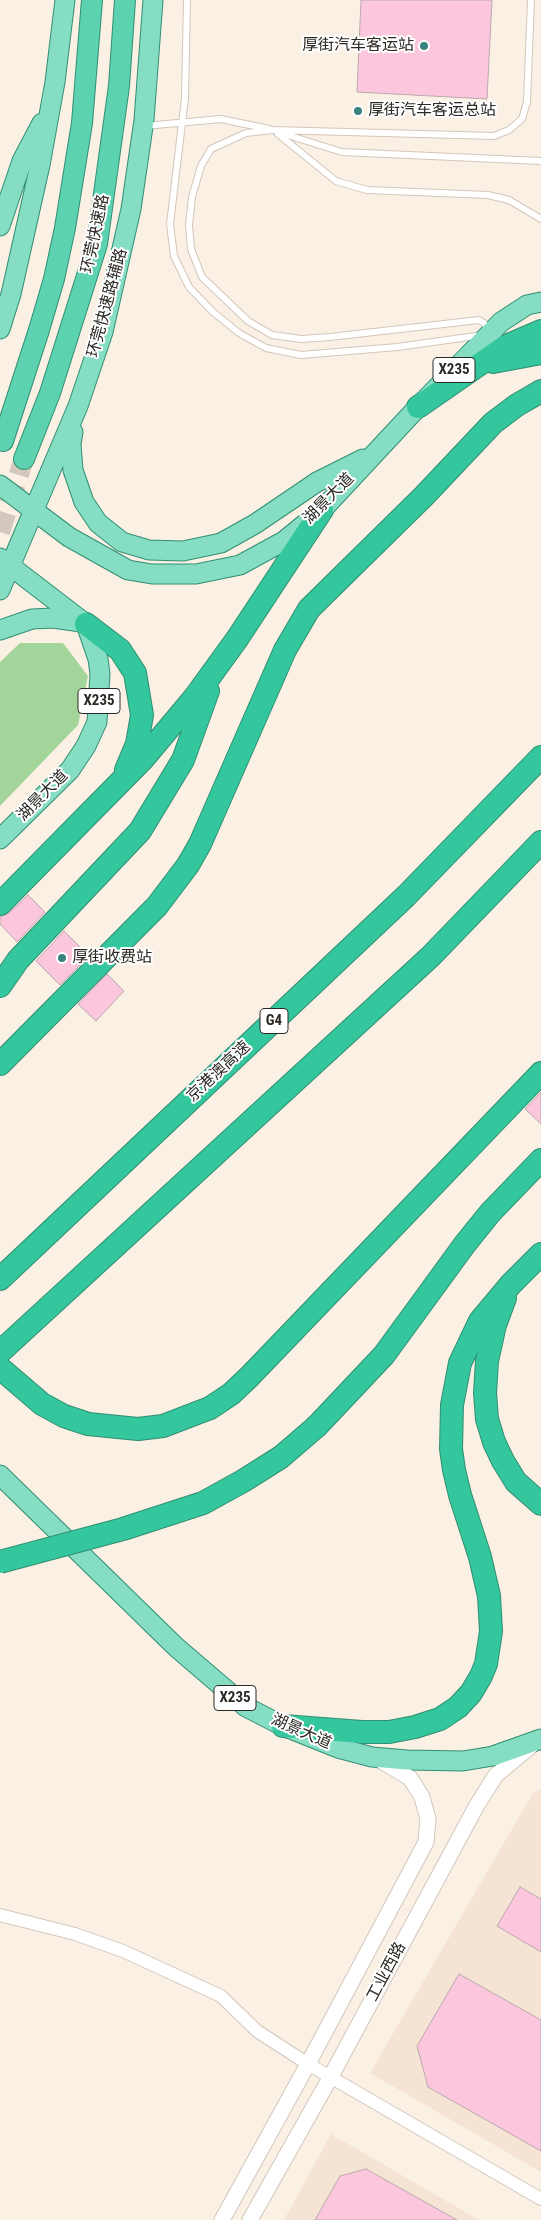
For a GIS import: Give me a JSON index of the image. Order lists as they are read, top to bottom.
{
  "streets": {
    "highway": ["环莞快速路", "G4", "京港澳高速"],
    "main road": ["环莞快速路辅路", "X235", "湖景大道"],
    "street": ["工业西路"]
  },
  "crossings": [
    ["环莞快速路辅路", "X235"],
    ["环莞快速路辅路", "湖景大道"],
    ["X235", "湖景大道"],
    ["湖景大道", "工业西路"]
  ],
  "places": ["厚街汽车客运站", "厚街汽车客运总站", "厚街收费站"]
}
